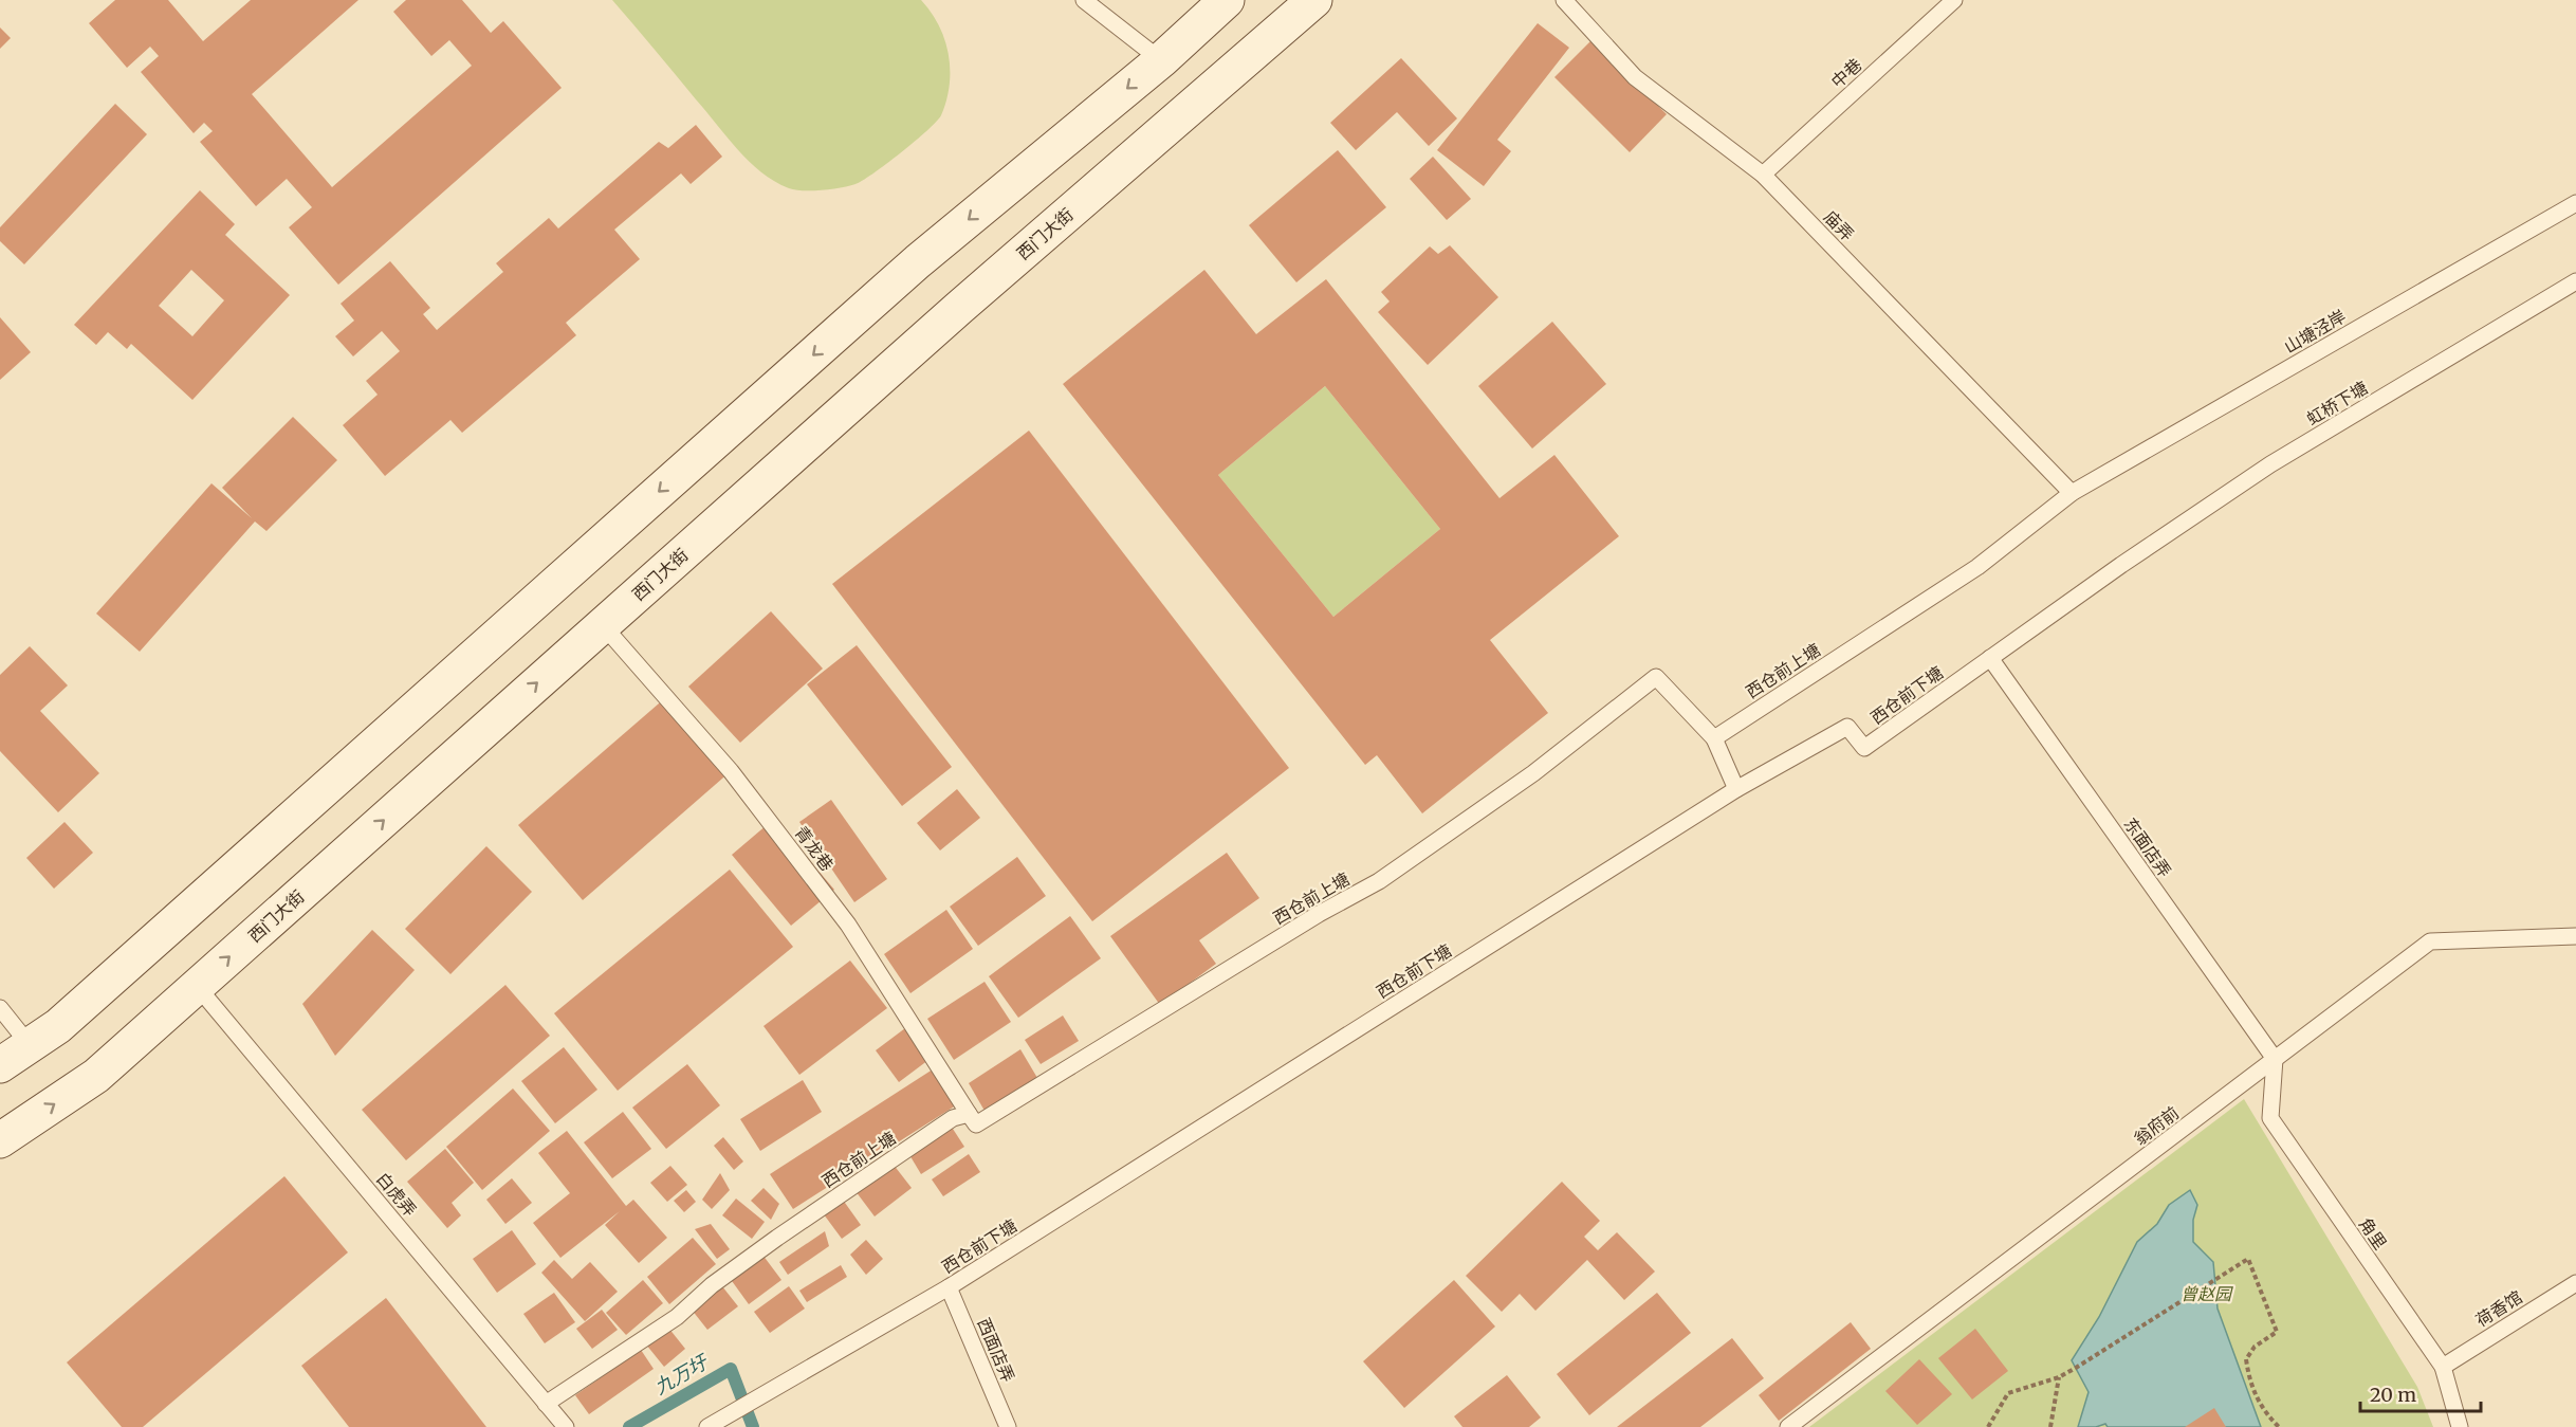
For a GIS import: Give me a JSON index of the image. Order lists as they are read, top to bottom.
{
  "streets": {
    "main road": ["西门大街"],
    "lane": [
      "中巷",
      "庙弄",
      "山塘泾岸",
      "虹桥下塘",
      "西仓前上塘",
      "西仓前下塘",
      "东面店弄",
      "青龙巷",
      "翁府前",
      "白虎弄",
      "角里",
      "荷香馆",
      "西面店弄"
    ]
  },
  "crossings": [
    ["中巷", "庙弄"],
    ["庙弄", "山塘泾岸"],
    ["庙弄", "西仓前上塘"],
    ["西门大街", "青龙巷"],
    ["西门大街", "白虎弄"],
    ["山塘泾岸", "西仓前上塘"],
    ["虹桥下塘", "西仓前下塘"],
    ["西仓前上塘", "青龙巷"],
    ["西仓前上塘", "白虎弄"],
    ["西仓前下塘", "东面店弄"],
    ["西仓前下塘", "西面店弄"],
    ["东面店弄", "翁府前"],
    ["东面店弄", "角里"],
    ["翁府前", "角里"],
    ["角里", "荷香馆"]
  ],
  "water": ["九万圩"],
  "parks": ["曾赵园"],
  "scale_bar": "20 m"
}
